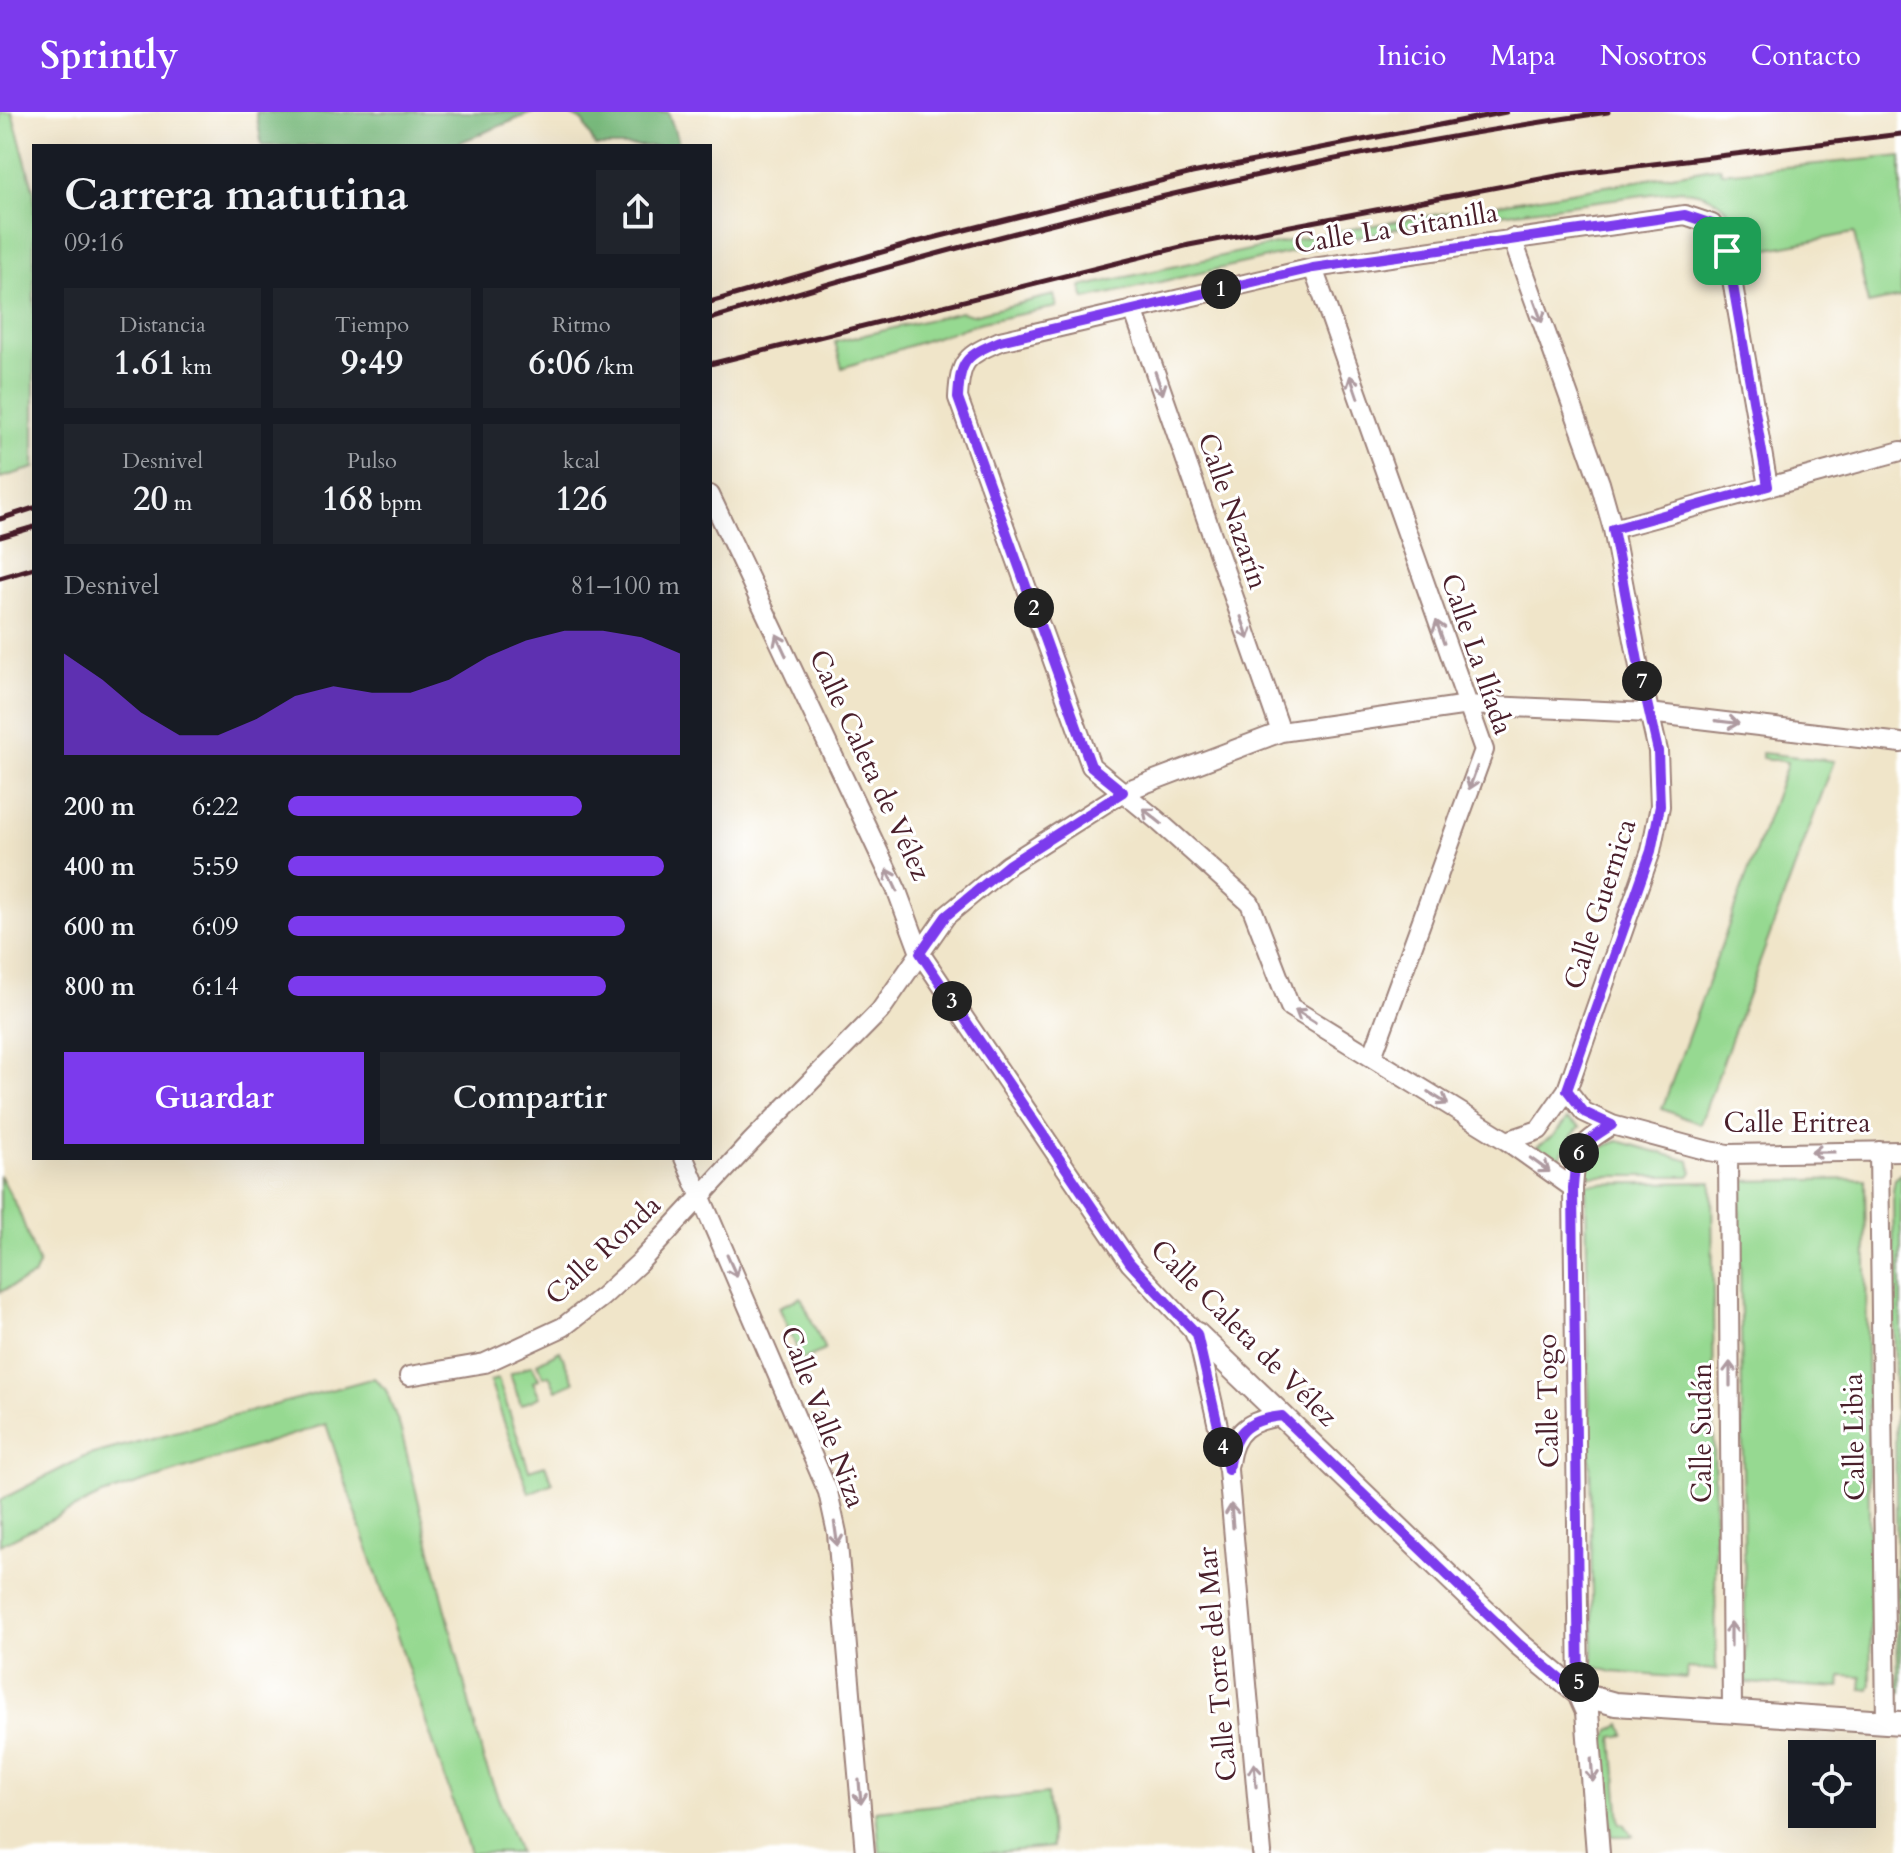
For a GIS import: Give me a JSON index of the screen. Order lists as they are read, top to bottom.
{
  "streets": {
    "street": [
      "Calle La Gitanilla",
      "Calle Nazarín",
      "Calle La Ilíada",
      "Calle Caleta de Vélez",
      "Calle Guernica",
      "Calle Eritrea",
      "Calle Ronda",
      "Calle Togo",
      "Calle Valle Niza",
      "Calle Sudán",
      "Calle Libia",
      "Calle Torre del Mar"
    ]
  },
  "crossings": [
    ["Calle La Gitanilla", "Calle Nazarín"],
    ["Calle La Gitanilla", "Calle La Ilíada"],
    ["Calle La Gitanilla", "Calle Guernica"],
    ["Calle La Gitanilla", "Calle Ronda"],
    ["Calle Nazarín", "Calle Ronda"],
    ["Calle La Ilíada", "Calle Ronda"],
    ["Calle Caleta de Vélez", "Calle Ronda"],
    ["Calle Caleta de Vélez", "Calle Togo"],
    ["Calle Caleta de Vélez", "Calle Sudán"],
    ["Calle Caleta de Vélez", "Calle Libia"],
    ["Calle Caleta de Vélez", "Calle Torre del Mar"],
    ["Calle Guernica", "Calle Eritrea"],
    ["Calle Guernica", "Calle Ronda"],
    ["Calle Eritrea", "Calle Togo"],
    ["Calle Eritrea", "Calle Sudán"],
    ["Calle Eritrea", "Calle Libia"],
    ["Calle Ronda", "Calle Valle Niza"]
  ],
  "one_way": [
    "Calle Nazarín",
    "Calle Eritrea",
    "Calle Valle Niza",
    "Calle Sudán",
    "Calle Torre del Mar"
  ],
  "page": {
    "header": "Sprintly",
    "nav": [
      "Inicio",
      "Mapa",
      "Nosotros",
      "Contacto"
    ],
    "heading": ["Carrera matutina", "09:16"],
    "pins": [
      "1",
      "2",
      "7",
      "3",
      "6",
      "4",
      "5"
    ],
    "stats": [
      ["Distancia", "1.61 km"],
      ["Tiempo", "9:49"],
      ["Ritmo", "6:06 /km"],
      ["Desnivel", "20 m"],
      ["Pulso", "168 bpm"],
      ["kcal", "126"]
    ],
    "chart": ["Desnivel", "81–100 m"],
    "list": [
      {
        "name": "200 m",
        "note": "6:22"
      },
      {
        "name": "400 m",
        "note": "5:59"
      },
      {
        "name": "600 m",
        "note": "6:09"
      },
      {
        "name": "800 m",
        "note": "6:14"
      }
    ],
    "buttons": ["Guardar", "Compartir"]
  }
}
